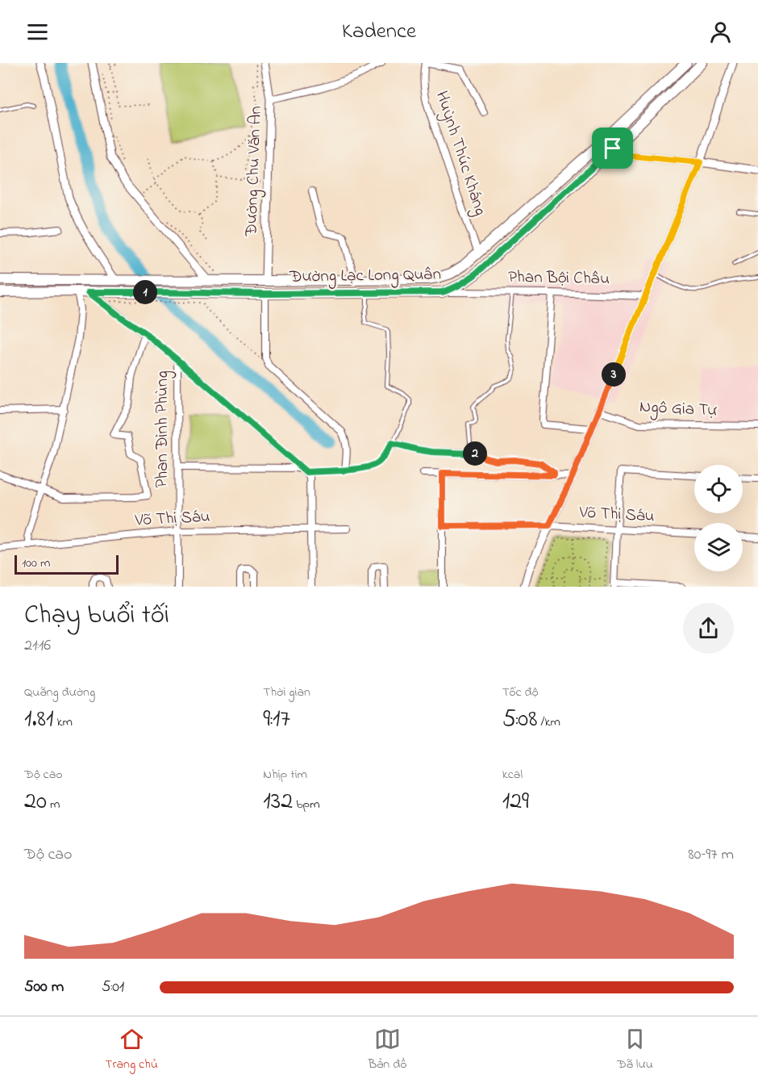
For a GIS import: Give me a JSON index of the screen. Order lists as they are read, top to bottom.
{
  "streets": {
    "main road": ["Đường Lạc Long Quân"],
    "street": [
      "Huỳnh Thúc Kháng",
      "Đường Chu Văn An",
      "Phan Bội Châu",
      "Ngô Gia Tự",
      "Phan Đình Phùng",
      "Võ Thị Sáu"
    ]
  },
  "crossings": [
    ["Huỳnh Thúc Kháng", "Đường Lạc Long Quân"],
    ["Đường Chu Văn An", "Đường Lạc Long Quân"],
    ["Đường Lạc Long Quân", "Phan Bội Châu"],
    ["Phan Đình Phùng", "Võ Thị Sáu"]
  ],
  "scale_bar": "100 m",
  "page": {
    "header": "Kadence",
    "pins": ["1", "3", "2"],
    "scale": "100 m",
    "heading": ["Chạy buổi tối", "21:16"],
    "stats": [
      ["Quãng đường", "1.81 km"],
      ["Thời gian", "9:17"],
      ["Tốc độ", "5:08 /km"],
      ["Độ cao", "20 m"],
      ["Nhịp tim", "132 bpm"],
      ["kcal", "129"]
    ],
    "chart": ["Độ cao", "80–97 m"],
    "list": [
      {
        "name": "500 m",
        "note": "5:01"
      }
    ],
    "tabs": ["Trang chủ", "Bản đồ", "Đã lưu"]
  }
}
